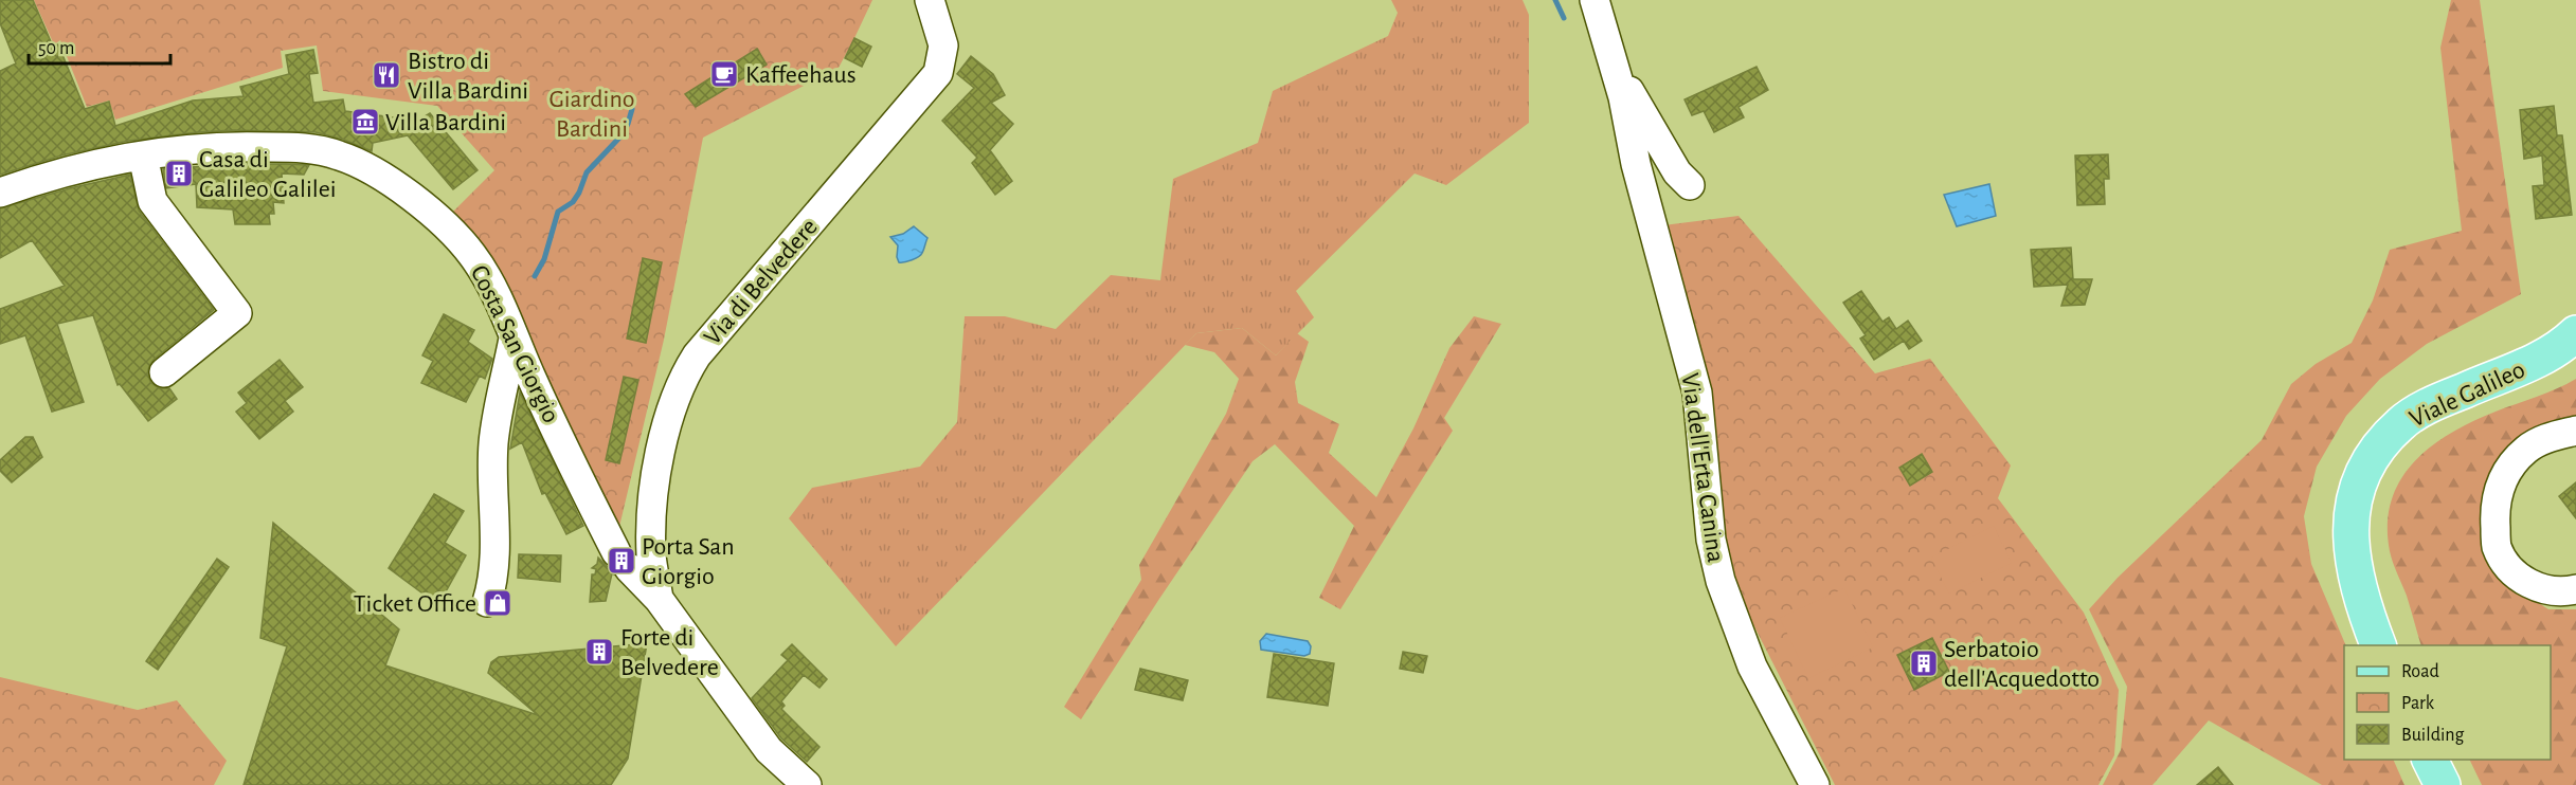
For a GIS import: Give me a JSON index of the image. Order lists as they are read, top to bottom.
{
  "streets": {
    "main road": ["Viale Galileo"],
    "street": ["Via di Belvedere", "Costa San Giorgio", "Via dell'Erta Canina"]
  },
  "crossings": [
    ["Via di Belvedere", "Costa San Giorgio"]
  ],
  "parks": ["Giardino Bardini"],
  "places": {
    "cafe": ["Kaffeehaus"],
    "restaurant": ["Bistro di Villa Bardini"],
    "museum": ["Villa Bardini"],
    "building": [
      "Casa di Galileo Galilei",
      "Porta San Giorgio",
      "Forte di Belvedere",
      "Serbatoio dell'Acquedotto"
    ],
    "shop": ["Ticket Office"]
  },
  "legend": ["Road", "Park", "Building"],
  "scale_bar": "50 m"
}
